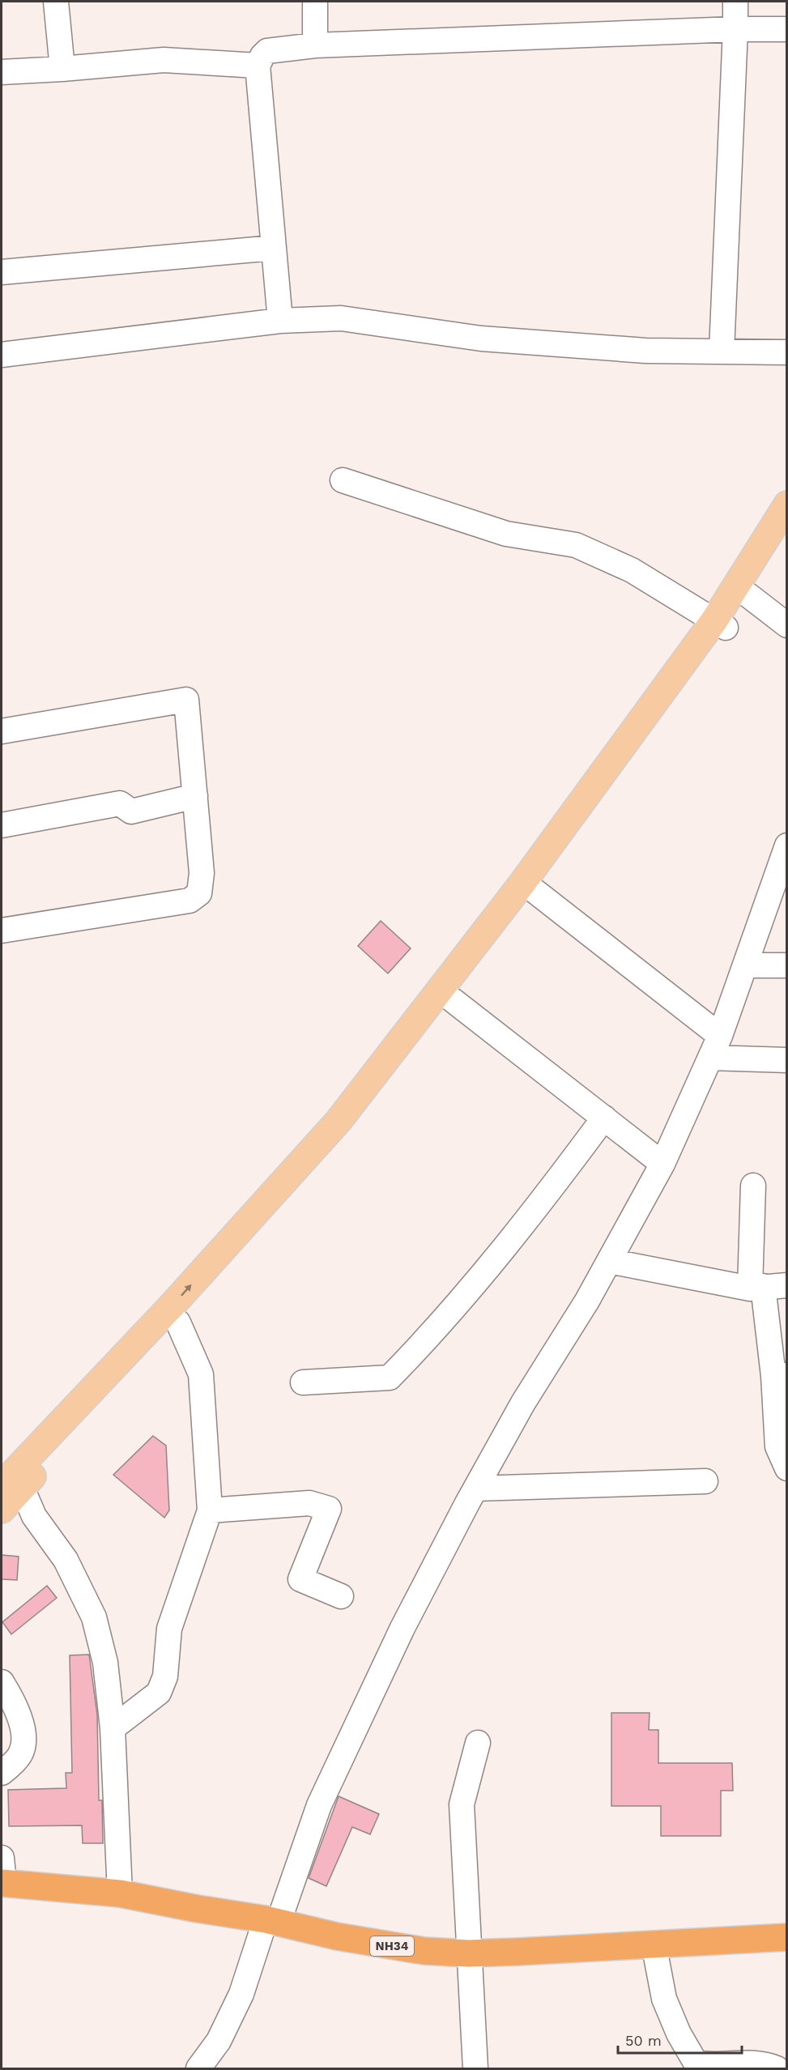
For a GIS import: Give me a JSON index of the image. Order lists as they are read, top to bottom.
{
  "streets": {
    "highway": ["NH34"]
  },
  "scale_bar": "50 m"
}
